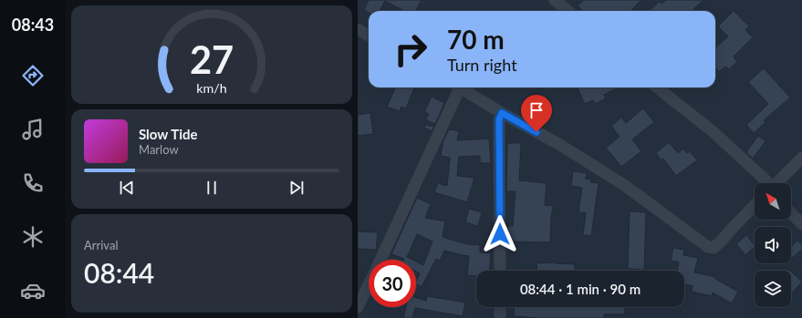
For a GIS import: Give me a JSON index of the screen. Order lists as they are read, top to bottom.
{
  "north": "top left",
  "page": {
    "tabs": "08:43",
    "turn": ["70 m", "Turn right"],
    "song": ["Slow Tide", "Marlow"],
    "tile": ["Arrival", "08:44"],
    "limit": "30",
    "trip": "08:44 · 1 min · 90 m",
    "gauge": ["27", "km/h"]
  }
}
